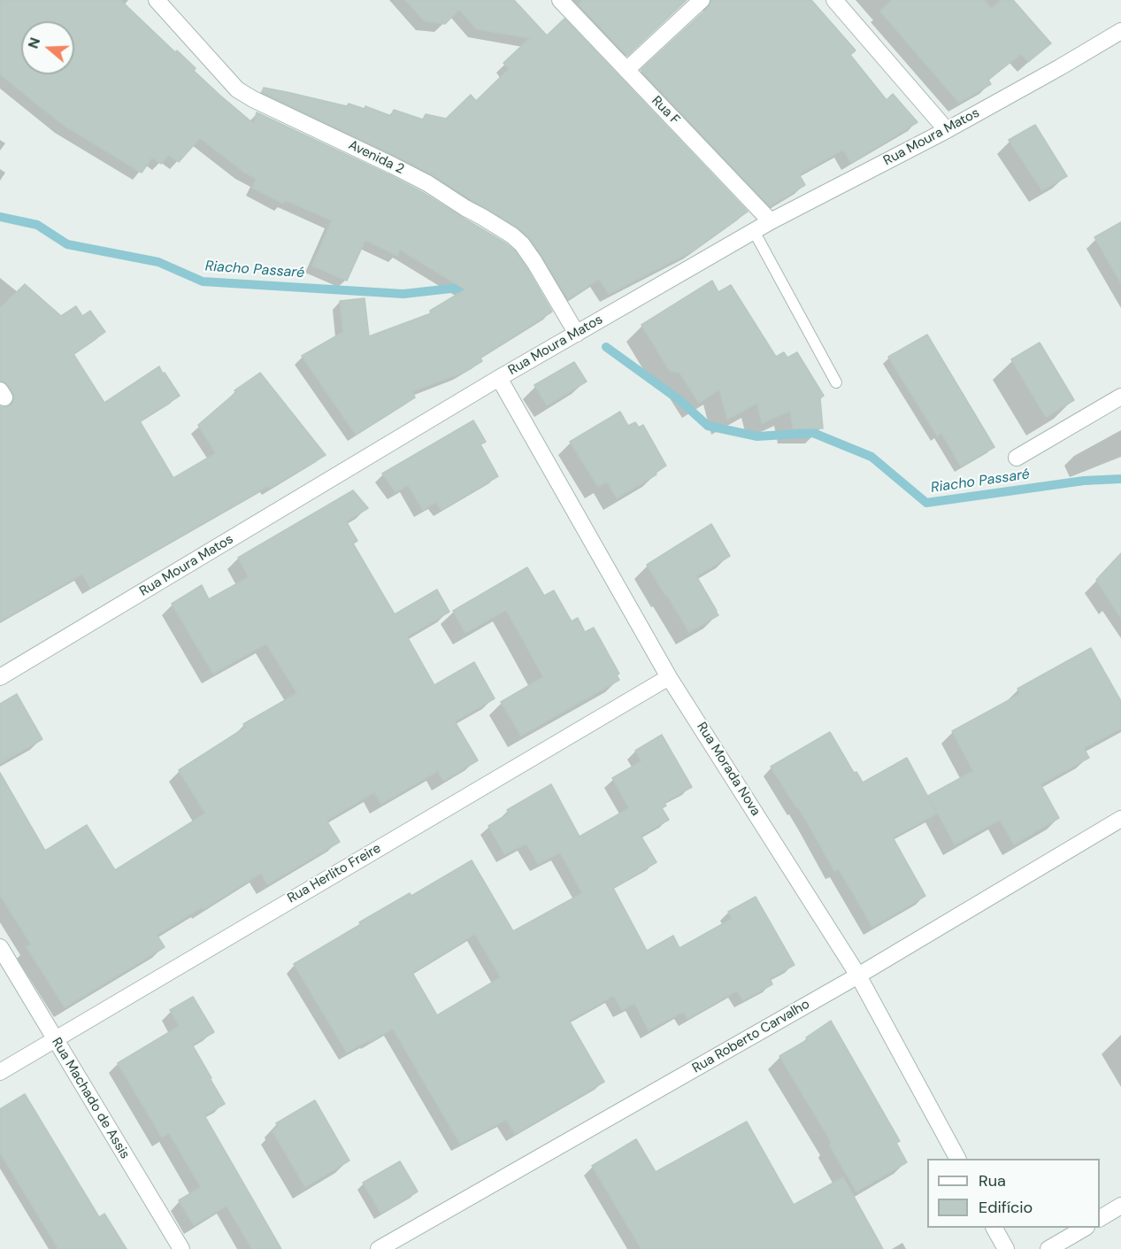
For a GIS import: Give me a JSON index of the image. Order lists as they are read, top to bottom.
{
  "streets": {
    "street": [
      "Rua F",
      "Rua Moura Matos",
      "Avenida 2",
      "Rua Morada Nova",
      "Rua Herlito Freire",
      "Rua Roberto Carvalho",
      "Rua Machado de Assis"
    ]
  },
  "crossings": [
    ["Rua F", "Rua Moura Matos"],
    ["Rua Moura Matos", "Avenida 2"],
    ["Rua Moura Matos", "Rua Morada Nova"],
    ["Rua Morada Nova", "Rua Herlito Freire"],
    ["Rua Morada Nova", "Rua Roberto Carvalho"],
    ["Rua Herlito Freire", "Rua Machado de Assis"]
  ],
  "water": ["Riacho Passaré"],
  "legend": ["Rua", "Edifício"],
  "north": "left"
}
